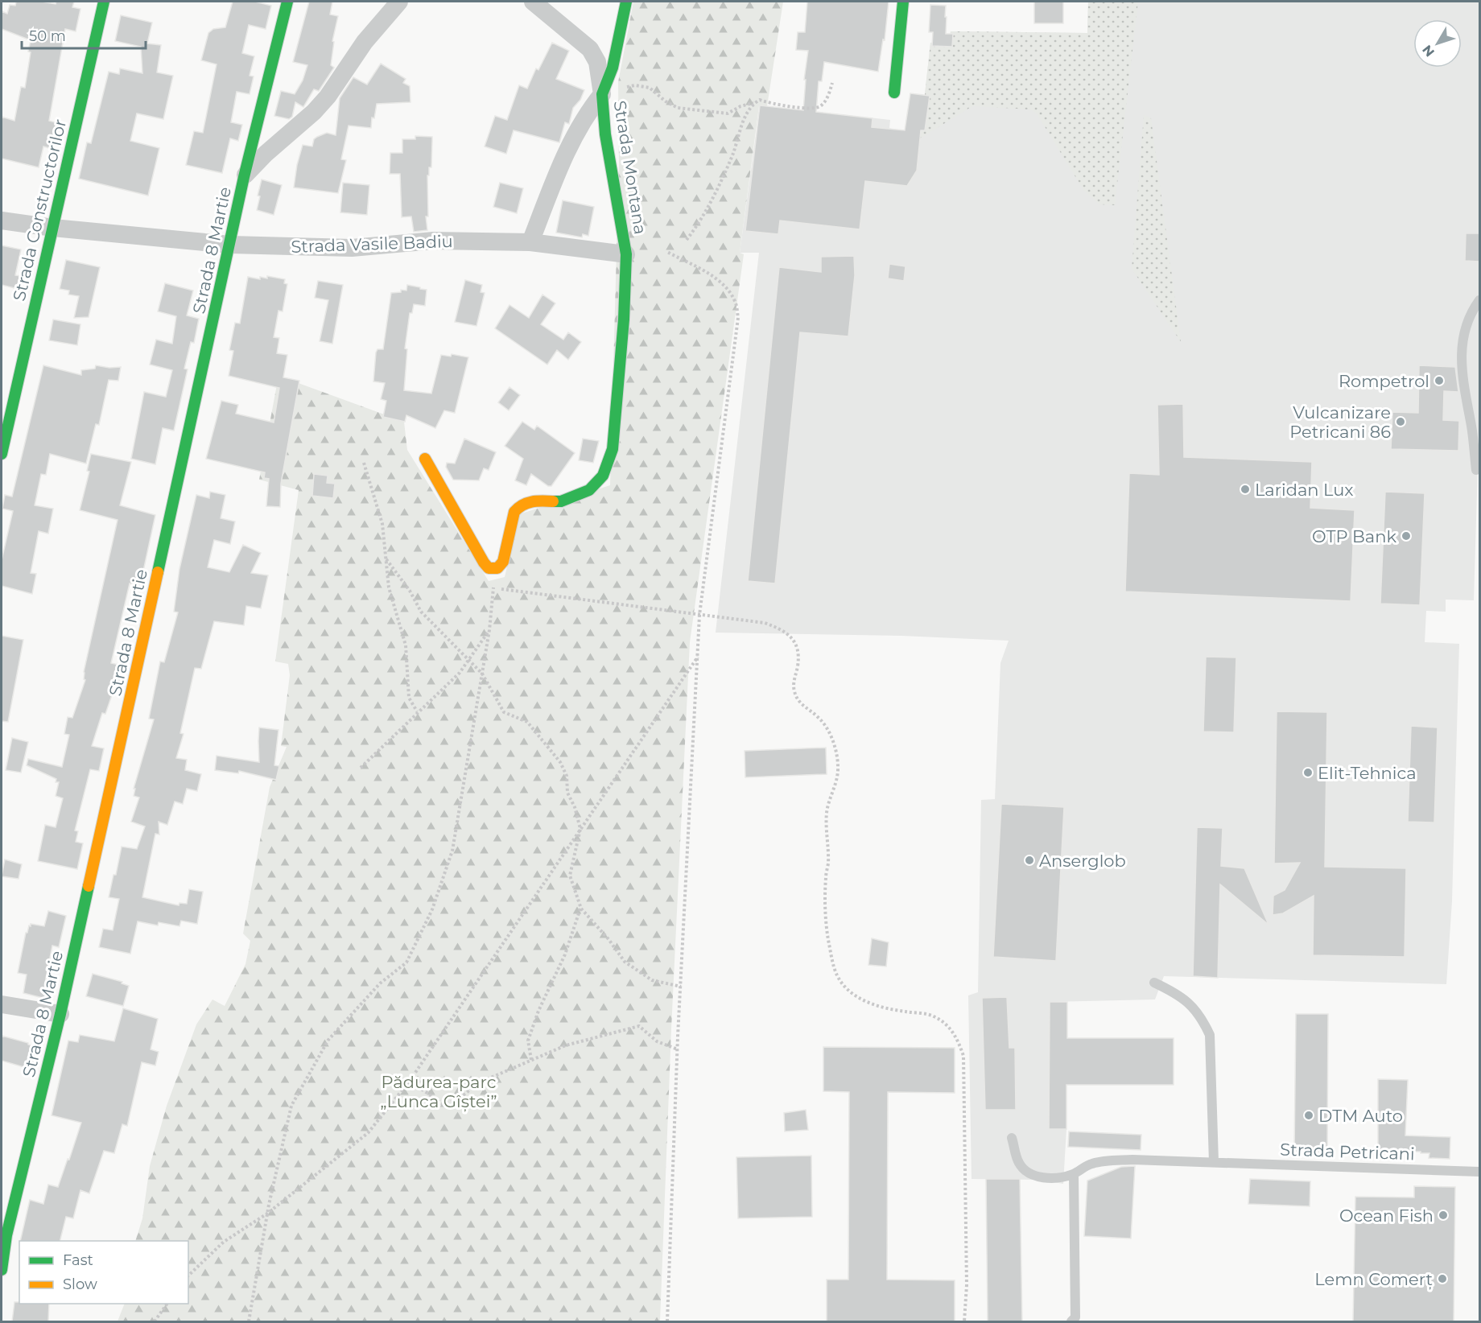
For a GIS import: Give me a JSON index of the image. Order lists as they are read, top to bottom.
{
  "streets": {
    "street": [
      "Strada Montana",
      "Strada Constructorilor",
      "Strada Vasile Badiu",
      "Strada 8 Martie"
    ],
    "lane": ["Strada Petricani"]
  },
  "crossings": [
    ["Strada Montana", "Strada Vasile Badiu"],
    ["Strada Constructorilor", "Strada Vasile Badiu"],
    ["Strada Vasile Badiu", "Strada 8 Martie"]
  ],
  "parks": ["Pădurea-parc „Lunca Gîștei”"],
  "places": [
    "Rompetrol",
    "Vulcanizare Petricani 86",
    "Laridan Lux",
    "OTP Bank",
    "Elit-Tehnica",
    "Anserglob",
    "DTM Auto",
    "Ocean Fish",
    "Lemn Comerț"
  ],
  "legend": ["Fast", "Slow"],
  "scale_bar": "50 m",
  "north": "bottom left"
}
